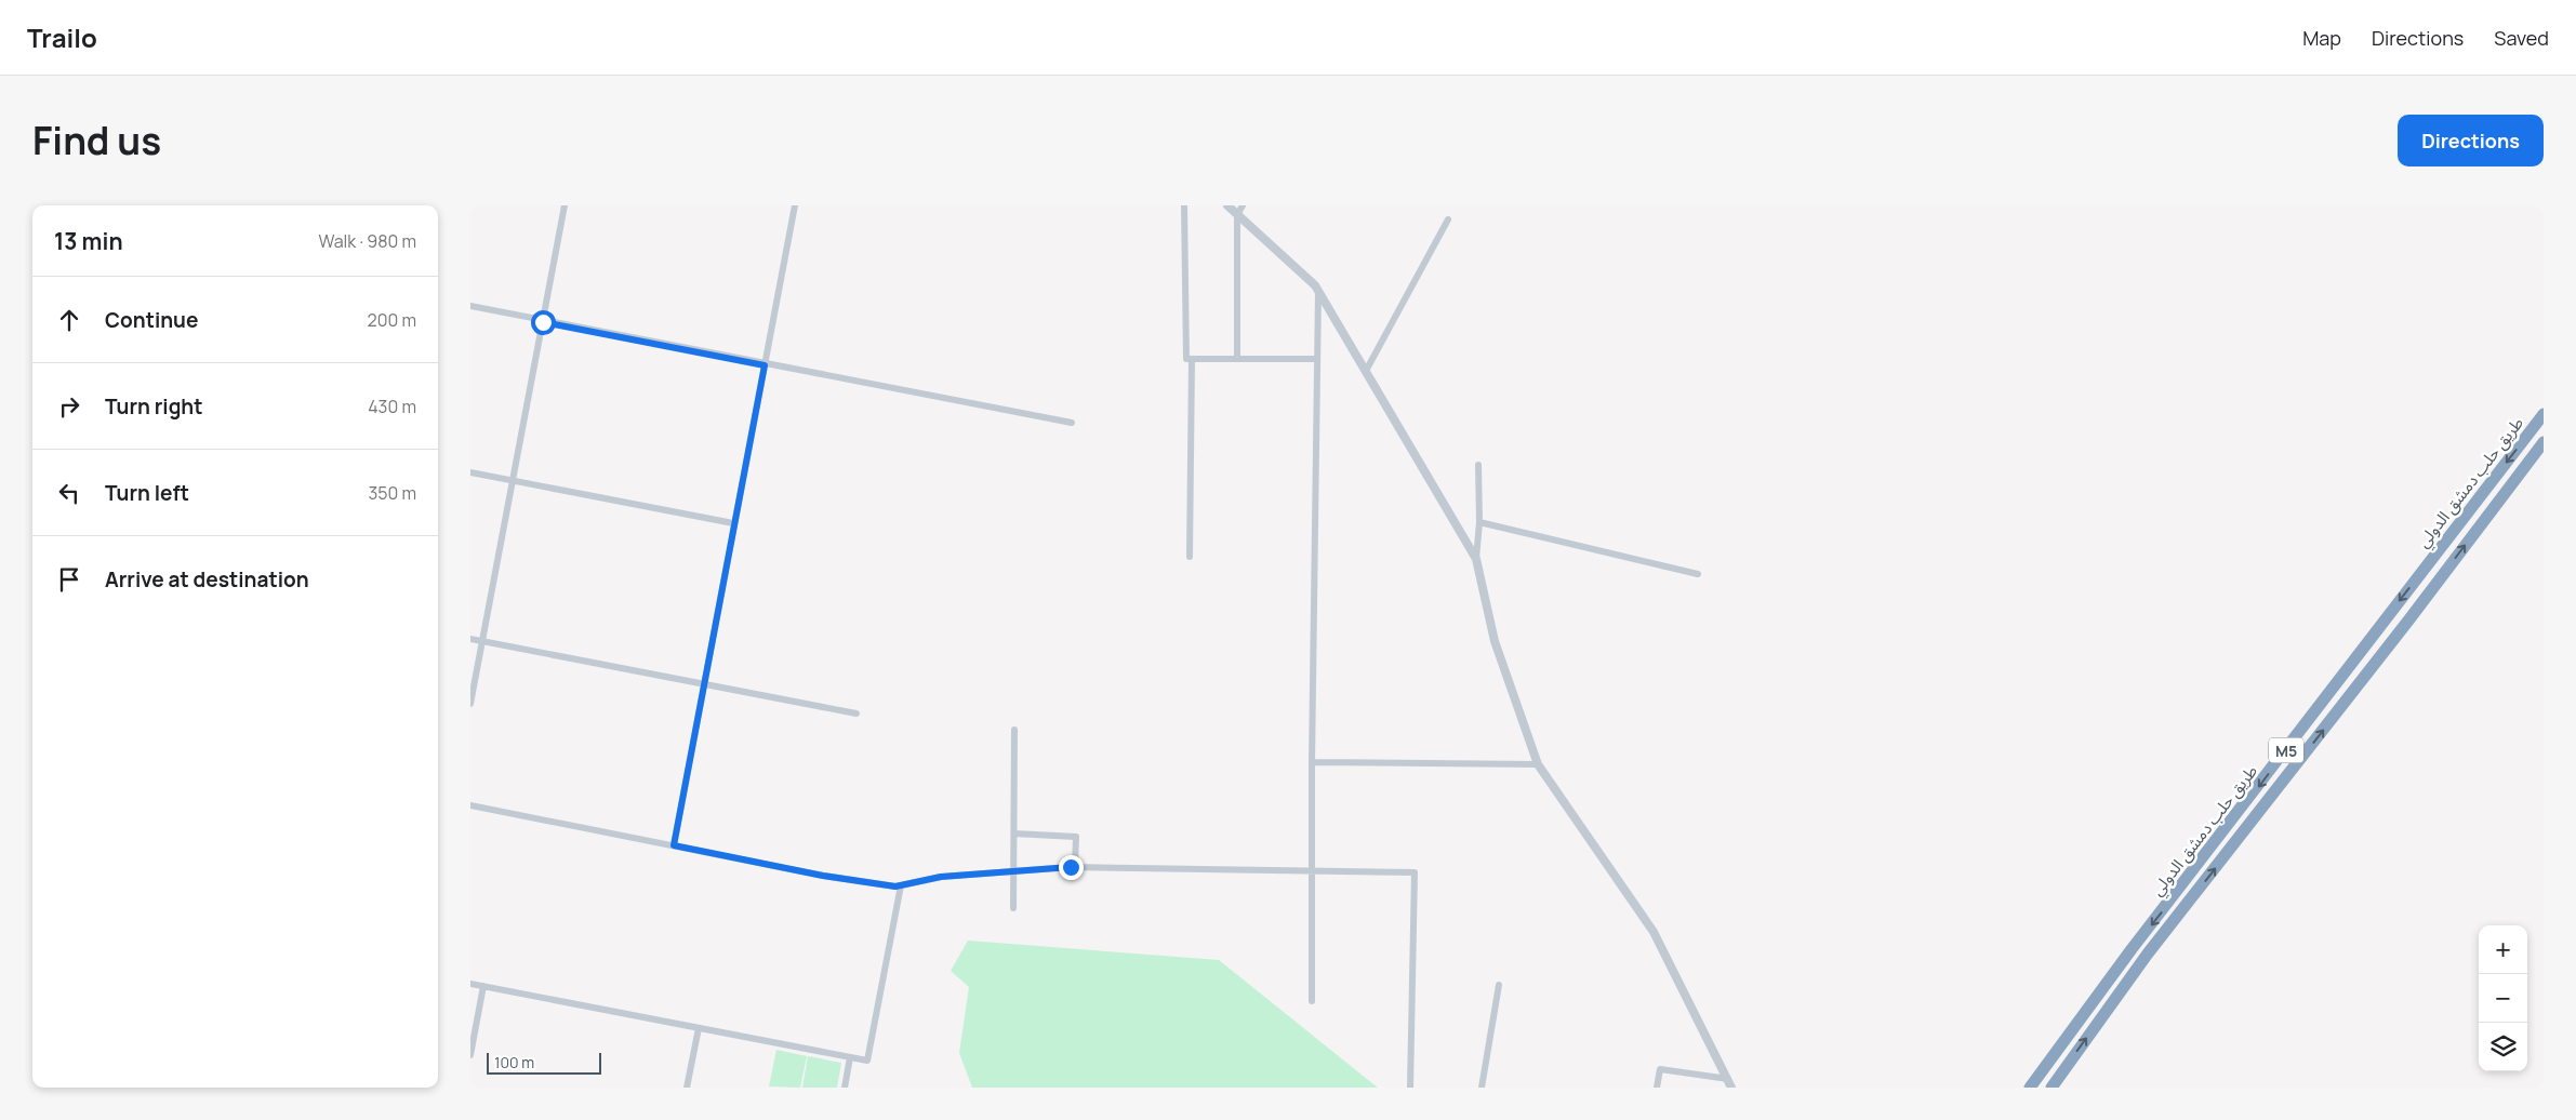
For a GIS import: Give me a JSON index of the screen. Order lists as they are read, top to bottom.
{
  "streets": {
    "highway": ["طريق حلب دمشق الدولي", "M5"]
  },
  "scale_bar": "100 m",
  "page": {
    "header": "Trailo",
    "nav": ["Map", "Directions", "Saved"],
    "title": "Find us",
    "buttons": "Directions",
    "heading": ["13 min", "Walk · 980 m"],
    "list": [
      ["Continue", "200 m"],
      ["Turn right", "430 m"],
      ["Turn left", "350 m"],
      "Arrive at destination"
    ],
    "map_buttons": ["+", "−"],
    "scale": "100 m"
  }
}
